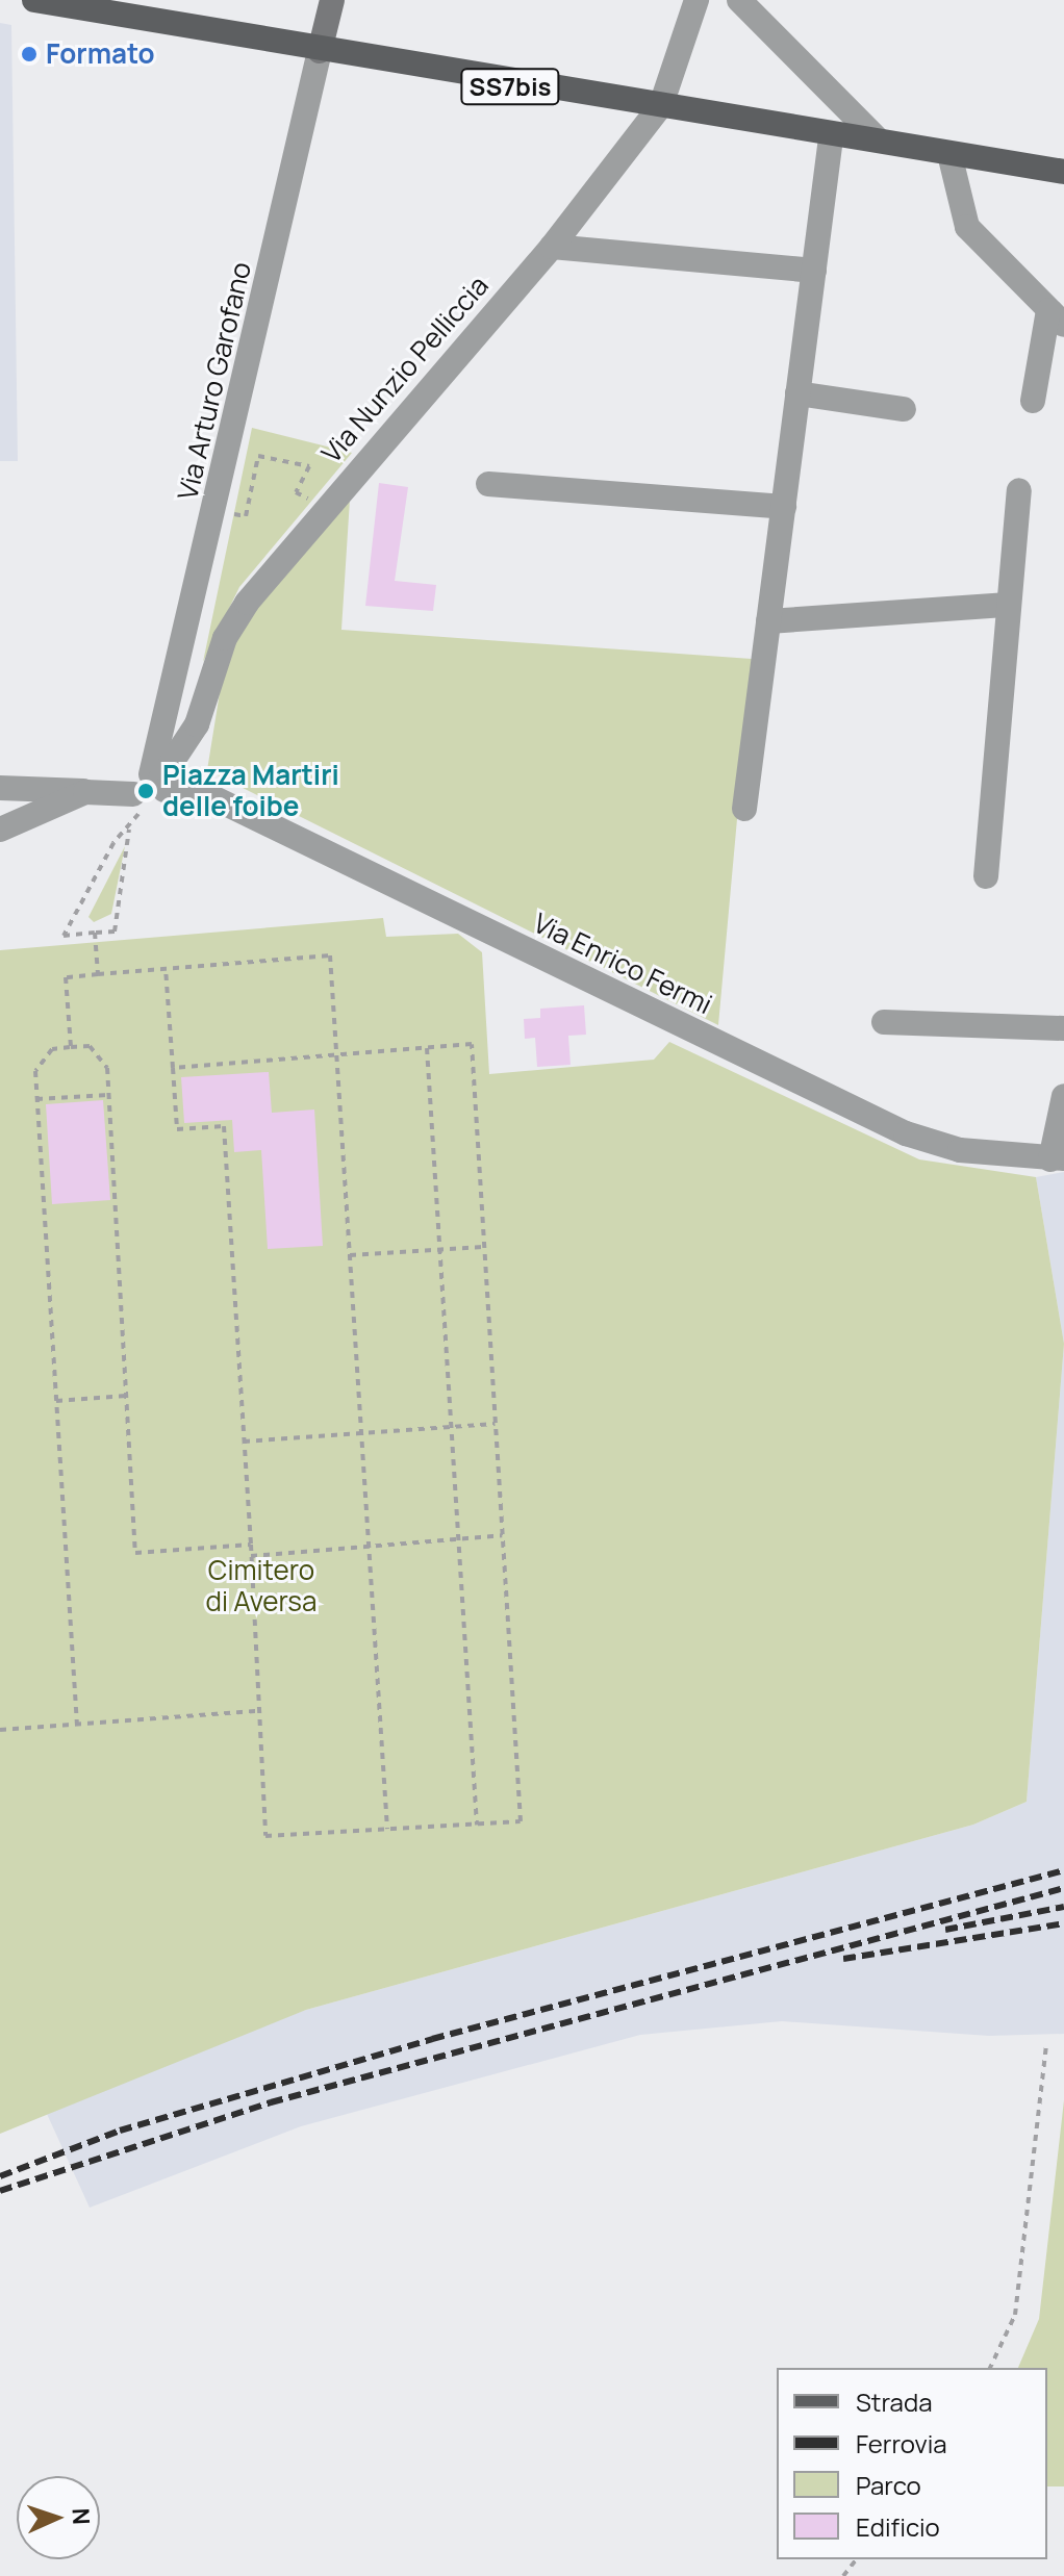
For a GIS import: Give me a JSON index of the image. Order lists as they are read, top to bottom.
{
  "streets": {
    "main road": ["SS7bis"],
    "street": ["Via Nunzio Pelliccia", "Via Arturo Garofano", "Via Enrico Fermi"]
  },
  "crossings": [
    ["SS7bis", "Via Nunzio Pelliccia"],
    ["SS7bis", "Via Arturo Garofano"],
    ["Via Nunzio Pelliccia", "Via Arturo Garofano"],
    ["Via Nunzio Pelliccia", "Via Enrico Fermi"],
    ["Via Arturo Garofano", "Via Enrico Fermi"]
  ],
  "parks": ["Cimitero di Aversa"],
  "places": ["Formato", "Piazza Martiri delle foibe"],
  "legend": [
    "Strada",
    "Ferrovia",
    "Parco",
    "Edificio"
  ],
  "north": "right"
}
